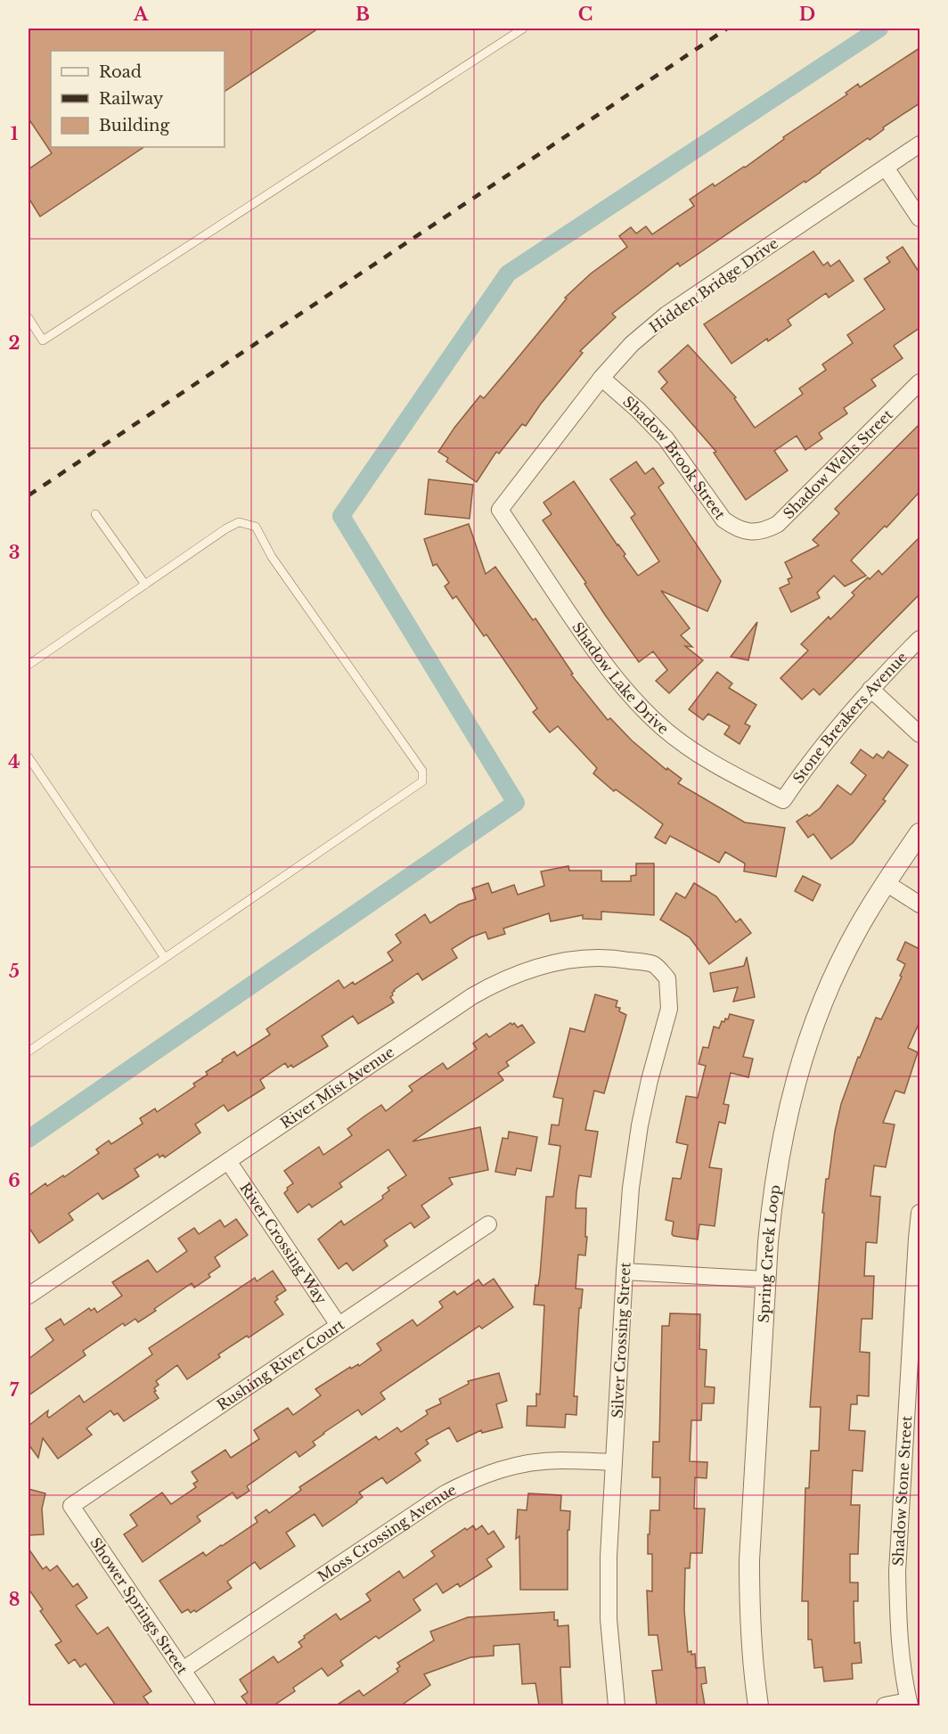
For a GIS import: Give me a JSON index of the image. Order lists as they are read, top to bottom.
{
  "streets": {
    "street": [
      "Hidden Bridge Drive",
      "Shadow Brook Street",
      "Shadow Wells Street",
      "Shadow Lake Drive",
      "Stone Breakers Avenue",
      "River Mist Avenue",
      "River Crossing Way",
      "Spring Creek Loop",
      "Silver Crossing Street",
      "Rushing River Court",
      "Shadow Stone Street",
      "Moss Crossing Avenue",
      "Shower Springs Street"
    ]
  },
  "crossings": [
    ["Hidden Bridge Drive", "Shadow Brook Street"],
    ["Hidden Bridge Drive", "Shadow Lake Drive"],
    ["Shadow Brook Street", "Shadow Wells Street"],
    ["Shadow Lake Drive", "Stone Breakers Avenue"],
    ["River Mist Avenue", "River Crossing Way"],
    ["River Mist Avenue", "Silver Crossing Street"],
    ["River Crossing Way", "Rushing River Court"],
    ["Silver Crossing Street", "Moss Crossing Avenue"],
    ["Rushing River Court", "Shower Springs Street"],
    ["Moss Crossing Avenue", "Shower Springs Street"]
  ],
  "legend": ["Road", "Railway", "Building"],
  "grid": {
    "columns": [
      "A",
      "B",
      "C",
      "D"
    ],
    "rows": [
      "1",
      "2",
      "3",
      "4",
      "5",
      "6",
      "7",
      "8"
    ]
  }
}
